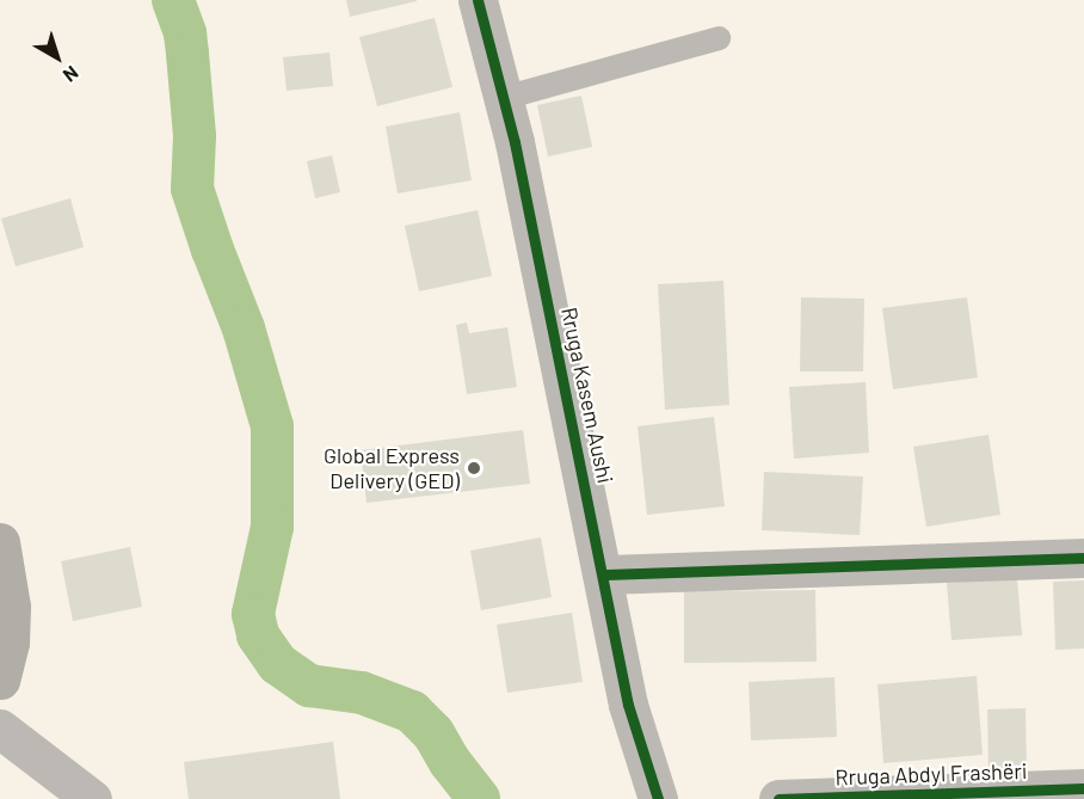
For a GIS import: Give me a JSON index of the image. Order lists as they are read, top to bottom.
{
  "streets": {
    "street": ["Rruga Kasem Aushi", "Rruga Abdyl Frashëri"]
  },
  "places": ["Global Express Delivery (GED)"],
  "north": "bottom right"
}
